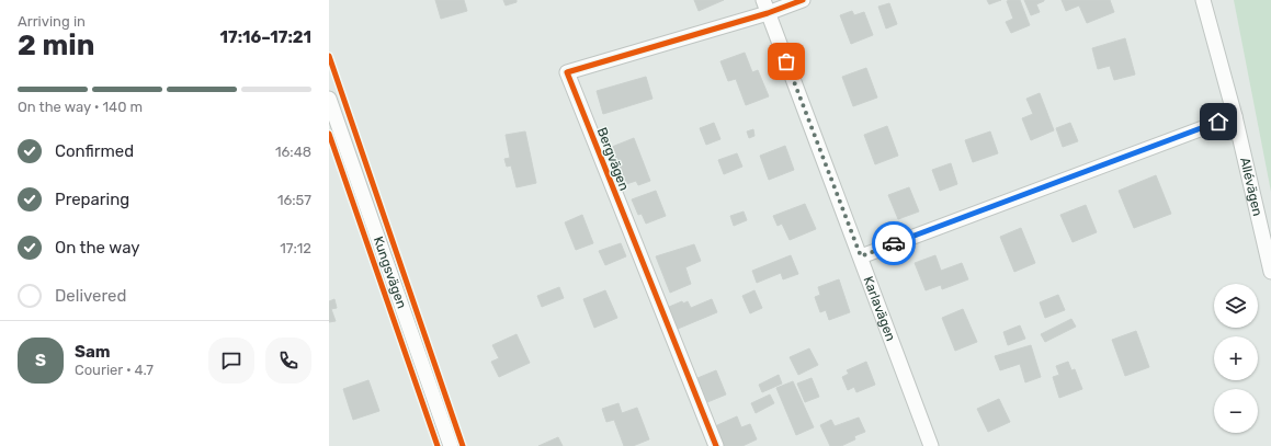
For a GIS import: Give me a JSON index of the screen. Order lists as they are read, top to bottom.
{
  "streets": {
    "street": [
      "Bergvägen",
      "Allévägen",
      "Kungsvägen",
      "Karlavägen"
    ]
  },
  "crossings": [
    ["Bergvägen", "Karlavägen"]
  ],
  "page": {
    "heading": ["2 min", "Arriving in", "17:16–17:21"],
    "panel": ["Sam", "Courier · 4.7"],
    "bar": "On the way · 140 m",
    "list": [
      ["Confirmed", "16:48"],
      ["Preparing", "16:57"],
      ["On the way", "17:12"],
      "Delivered"
    ],
    "map_buttons": ["+", "−"],
    "round": "S"
  }
}
